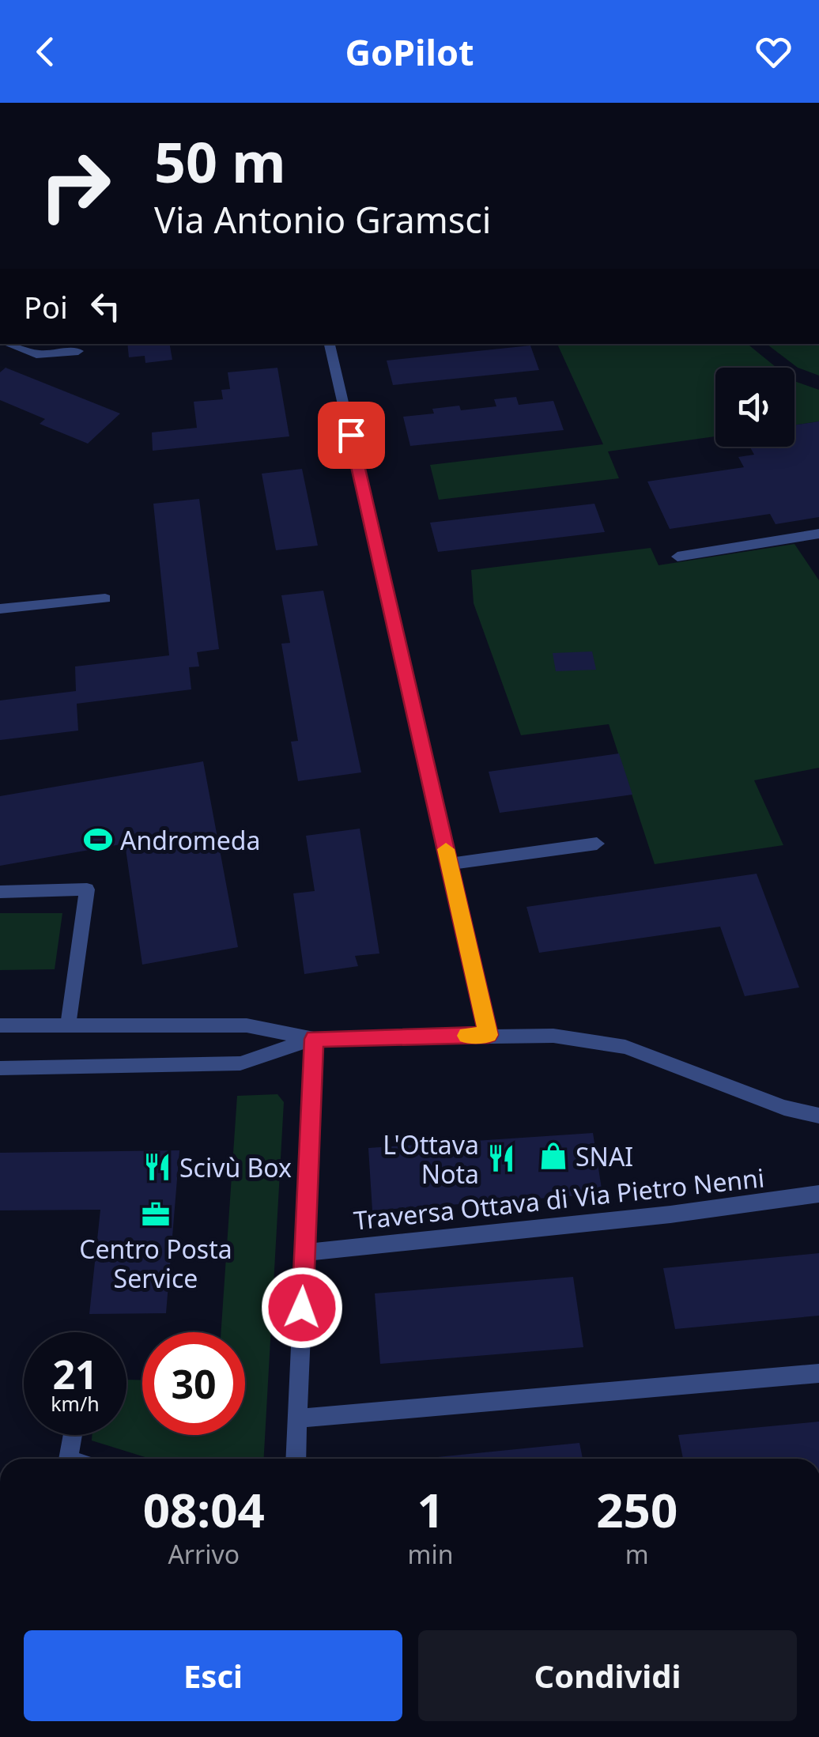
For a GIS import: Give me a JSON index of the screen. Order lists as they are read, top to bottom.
{
  "streets": {
    "street": ["Traversa Ottava di Via Pietro Nenni"]
  },
  "places": {
    "sports": ["Andromeda"],
    "shop": ["SNAI"],
    "restaurant": ["L'Ottava Nota", "Scivù Box"],
    "office": ["Centro Posta Service"]
  },
  "page": {
    "header": "GoPilot",
    "turn": ["50 m", "Via Antonio Gramsci"],
    "then": "Poi",
    "speed": "21 km/h",
    "limit": "30",
    "eta": [
      "08:04",
      "Arrivo",
      "1",
      "min",
      "250",
      "m"
    ],
    "buttons": ["Esci", "Condividi"]
  }
}
